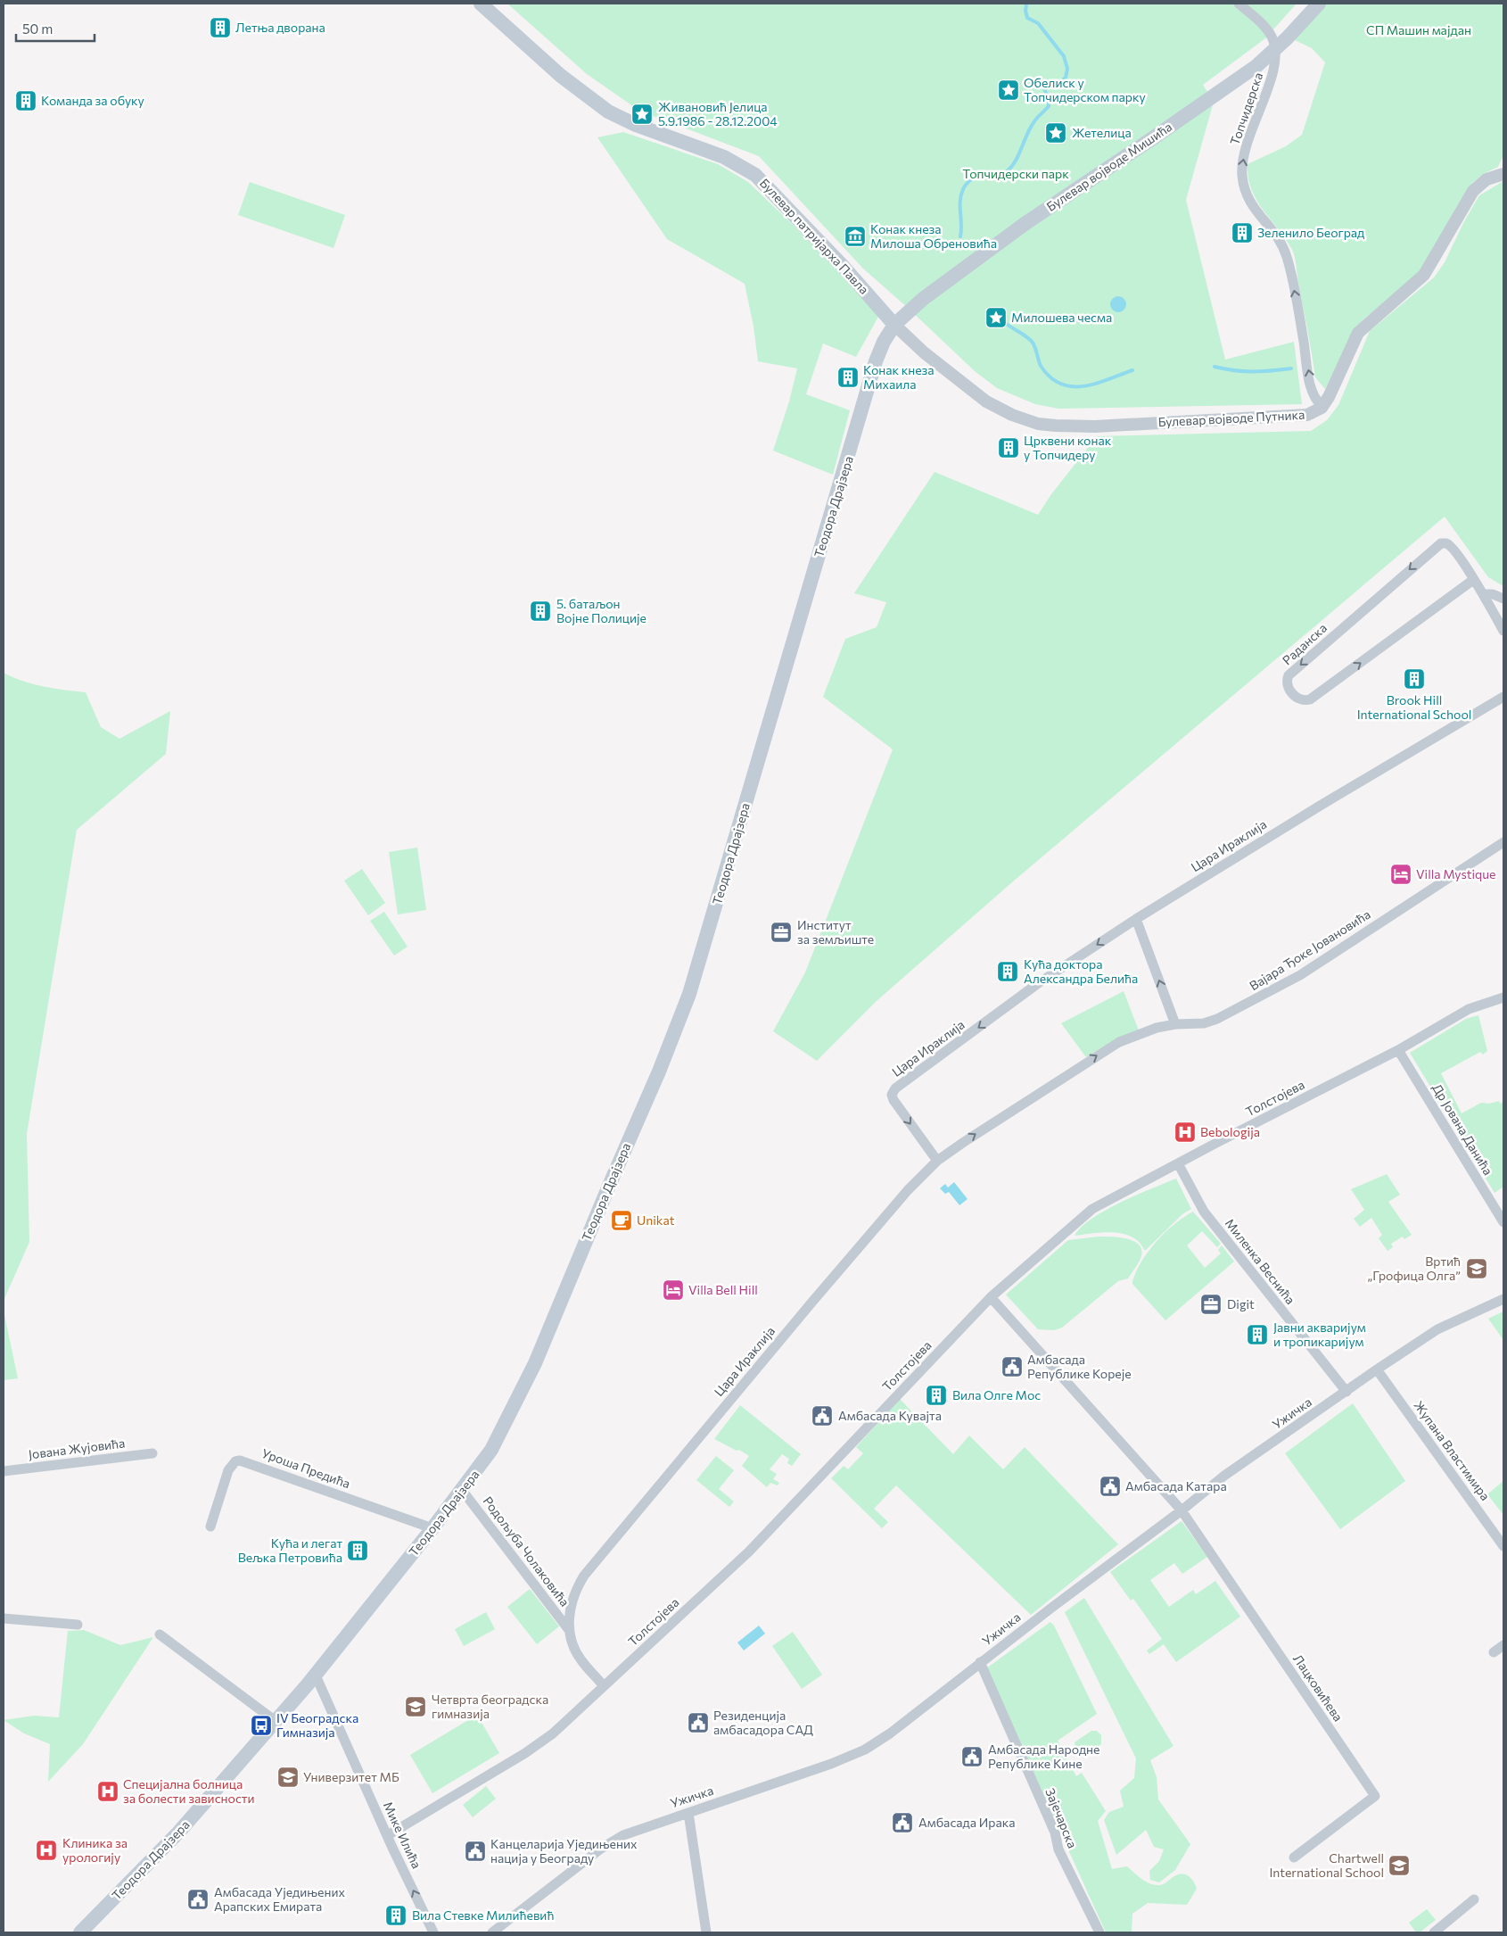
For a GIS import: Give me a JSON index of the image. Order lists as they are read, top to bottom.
{
  "streets": {
    "main road": ["Булевар војводе Мишића", "Булевар патријарха Павла", "Теодора Драјзера"],
    "street": [
      "Топчидерска",
      "Булевар војводе Путника",
      "Раданска",
      "Цара Ираклија",
      "Вајара Ђоке Јовановића",
      "Толстојева",
      "Др Јована Данића",
      "Миленка Веснића",
      "Ужичка",
      "Јована Жујовића",
      "Жупана Властимира",
      "Уроша Предића",
      "Родољуба Чолаковића",
      "Лацковићева",
      "Зајечарска",
      "Мике Илића"
    ]
  },
  "crossings": [
    ["Топчидерска", "Булевар војводе Мишића"],
    ["Топчидерска", "Булевар војводе Путника"],
    ["Булевар војводе Мишића", "Булевар патријарха Павла"],
    ["Булевар војводе Мишића", "Булевар војводе Путника"],
    ["Булевар војводе Мишића", "Теодора Драјзера"],
    ["Булевар патријарха Павла", "Булевар војводе Путника"],
    ["Булевар патријарха Павла", "Теодора Драјзера"],
    ["Булевар војводе Путника", "Теодора Драјзера"],
    ["Теодора Драјзера", "Уроша Предића"],
    ["Теодора Драјзера", "Родољуба Чолаковића"],
    ["Теодора Драјзера", "Мике Илића"],
    ["Цара Ираклија", "Вајара Ђоке Јовановића"],
    ["Цара Ираклија", "Толстојева"],
    ["Цара Ираклија", "Родољуба Чолаковића"],
    ["Толстојева", "Др Јована Данића"],
    ["Толстојева", "Миленка Веснића"],
    ["Толстојева", "Мике Илића"],
    ["Миленка Веснића", "Ужичка"],
    ["Ужичка", "Жупана Властимира"],
    ["Ужичка", "Лацковићева"],
    ["Ужичка", "Зајечарска"]
  ],
  "one_way": ["Топчидерска", "Вајара Ђоке Јовановића", "Мике Илића"],
  "parks": ["СП Машин мајдан", "Топчидерски парк"],
  "places": {
    "building": [
      "Летња дворана",
      "Команда за обуку",
      "Зеленило Београд",
      "Конак кнеза Михаила",
      "Црквени конак у Топчидеру",
      "5. батаљон Војне Полиције",
      "Brook Hill International School",
      "Кућа доктора Александра Белића",
      "Јавни акваријум и тропикаријум",
      "Вила Олге Мос",
      "Кућа и легат Вељка Петровића",
      "Вила Стевке Милићевић"
    ],
    "place": [
      "Обелиск у Топчидерском парку",
      "Живановић Јелица 5.9.1986 - 28.12.2004",
      "Жетелица",
      "Милошева чесма"
    ],
    "museum": ["Конак кнеза Милоша Обреновића"],
    "hotel": ["Villa Mystique", "Villa Bell Hill"],
    "office": ["Институт за земљиште", "Digit"],
    "hospital": ["Bebologija", "Специјална болница за болести зависности", "Клиника за урологију"],
    "cafe": ["Unikat"],
    "school or university": [
      "Вртић „Грофица Олга”",
      "Четврта београдска гимназија",
      "Универзитет МБ",
      "Chartwell International School"
    ],
    "public building": [
      "Амбасада Републике Кореје",
      "Амбасада Кувајта",
      "Амбасада Катара",
      "Резиденција амбасадора САД",
      "Амбасада Народне Републике Кине",
      "Амбасада Ирака",
      "Канцеларија Уједињених нација у Београду",
      "Амбасада Уједињених Арапских Емирата"
    ],
    "bus stop": ["IV Београдска Гимназија"]
  },
  "scale_bar": "50 m"
}
